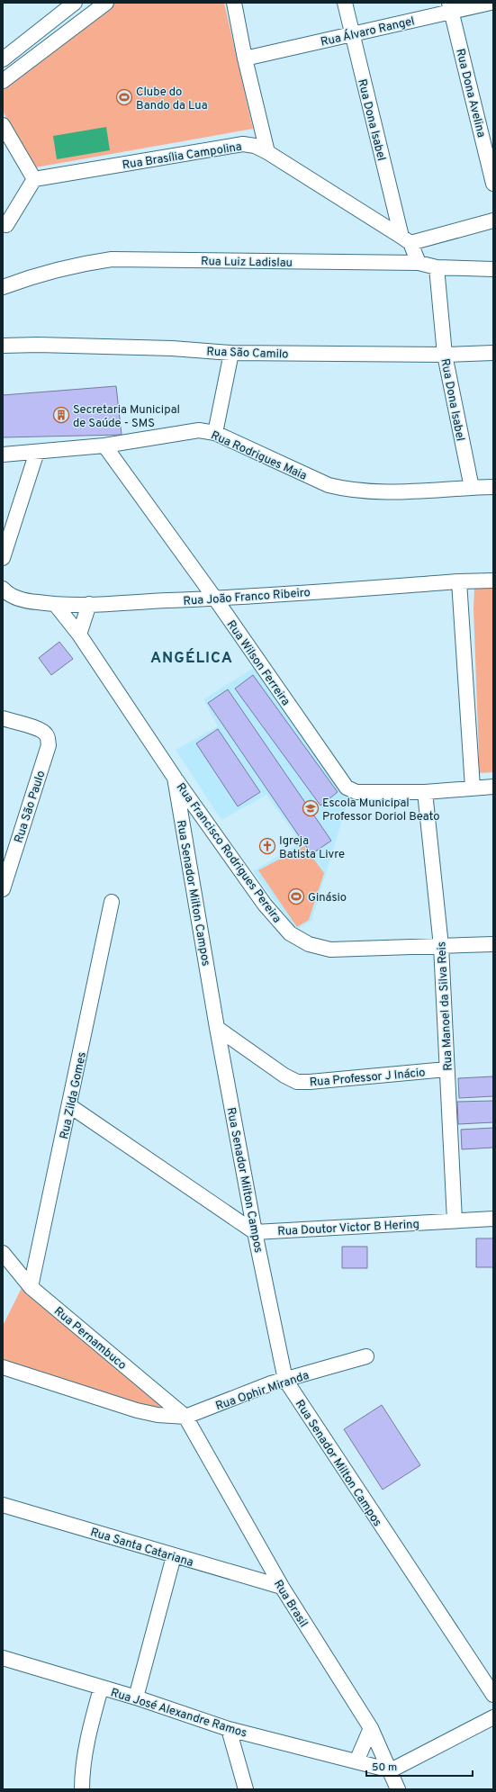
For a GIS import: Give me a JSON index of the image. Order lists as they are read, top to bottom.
{
  "streets": {
    "street": [
      "Rua Álvaro Rangel",
      "Rua Dona Avelina",
      "Rua Dona Isabel",
      "Rua Brasília Campolina",
      "Rua Luiz Ladislau",
      "Rua São Camilo",
      "Rua Rodrigues Maia",
      "Rua João Franco Ribeiro",
      "Rua Wilson Ferreira",
      "Rua São Paulo",
      "Rua Francisco Rodrigues Pereira",
      "Rua Senador Milton Campos",
      "Rua Manoel da Silva Reis",
      "Rua Professor J Inácio",
      "Rua Zilda Gomes",
      "Rua Doutor Victor B Hering",
      "Rua Pernambuco",
      "Rua Ophir Miranda",
      "Rua Santa Catariana",
      "Rua Brasil",
      "Rua José Alexandre Ramos"
    ]
  },
  "crossings": [
    ["Rua Álvaro Rangel", "Rua Dona Avelina"],
    ["Rua Álvaro Rangel", "Rua Dona Isabel"],
    ["Rua Dona Isabel", "Rua Brasília Campolina"],
    ["Rua Dona Isabel", "Rua Luiz Ladislau"],
    ["Rua Dona Isabel", "Rua São Camilo"],
    ["Rua Dona Isabel", "Rua Rodrigues Maia"],
    ["Rua Rodrigues Maia", "Rua Wilson Ferreira"],
    ["Rua João Franco Ribeiro", "Rua Wilson Ferreira"],
    ["Rua João Franco Ribeiro", "Rua Senador Milton Campos"],
    ["Rua Wilson Ferreira", "Rua Manoel da Silva Reis"],
    ["Rua Francisco Rodrigues Pereira", "Rua Senador Milton Campos"],
    ["Rua Francisco Rodrigues Pereira", "Rua Manoel da Silva Reis"],
    ["Rua Senador Milton Campos", "Rua Professor J Inácio"],
    ["Rua Senador Milton Campos", "Rua Doutor Victor B Hering"],
    ["Rua Senador Milton Campos", "Rua Ophir Miranda"],
    ["Rua Manoel da Silva Reis", "Rua Professor J Inácio"],
    ["Rua Manoel da Silva Reis", "Rua Doutor Victor B Hering"],
    ["Rua Zilda Gomes", "Rua Pernambuco"],
    ["Rua Pernambuco", "Rua Ophir Miranda"],
    ["Rua Pernambuco", "Rua Brasil"],
    ["Rua Ophir Miranda", "Rua Brasil"],
    ["Rua Santa Catariana", "Rua Brasil"],
    ["Rua Brasil", "Rua José Alexandre Ramos"]
  ],
  "districts": ["ANGÉLICA"],
  "places": {
    "sports": ["Clube do Bando da Lua", "Ginásio"],
    "building": ["Secretaria Municipal de Saúde - SMS"],
    "school or university": ["Escola Municipal Professor Doriol Beato"],
    "church": ["Igreja Batista Livre"]
  },
  "scale_bar": "50 m"
}
